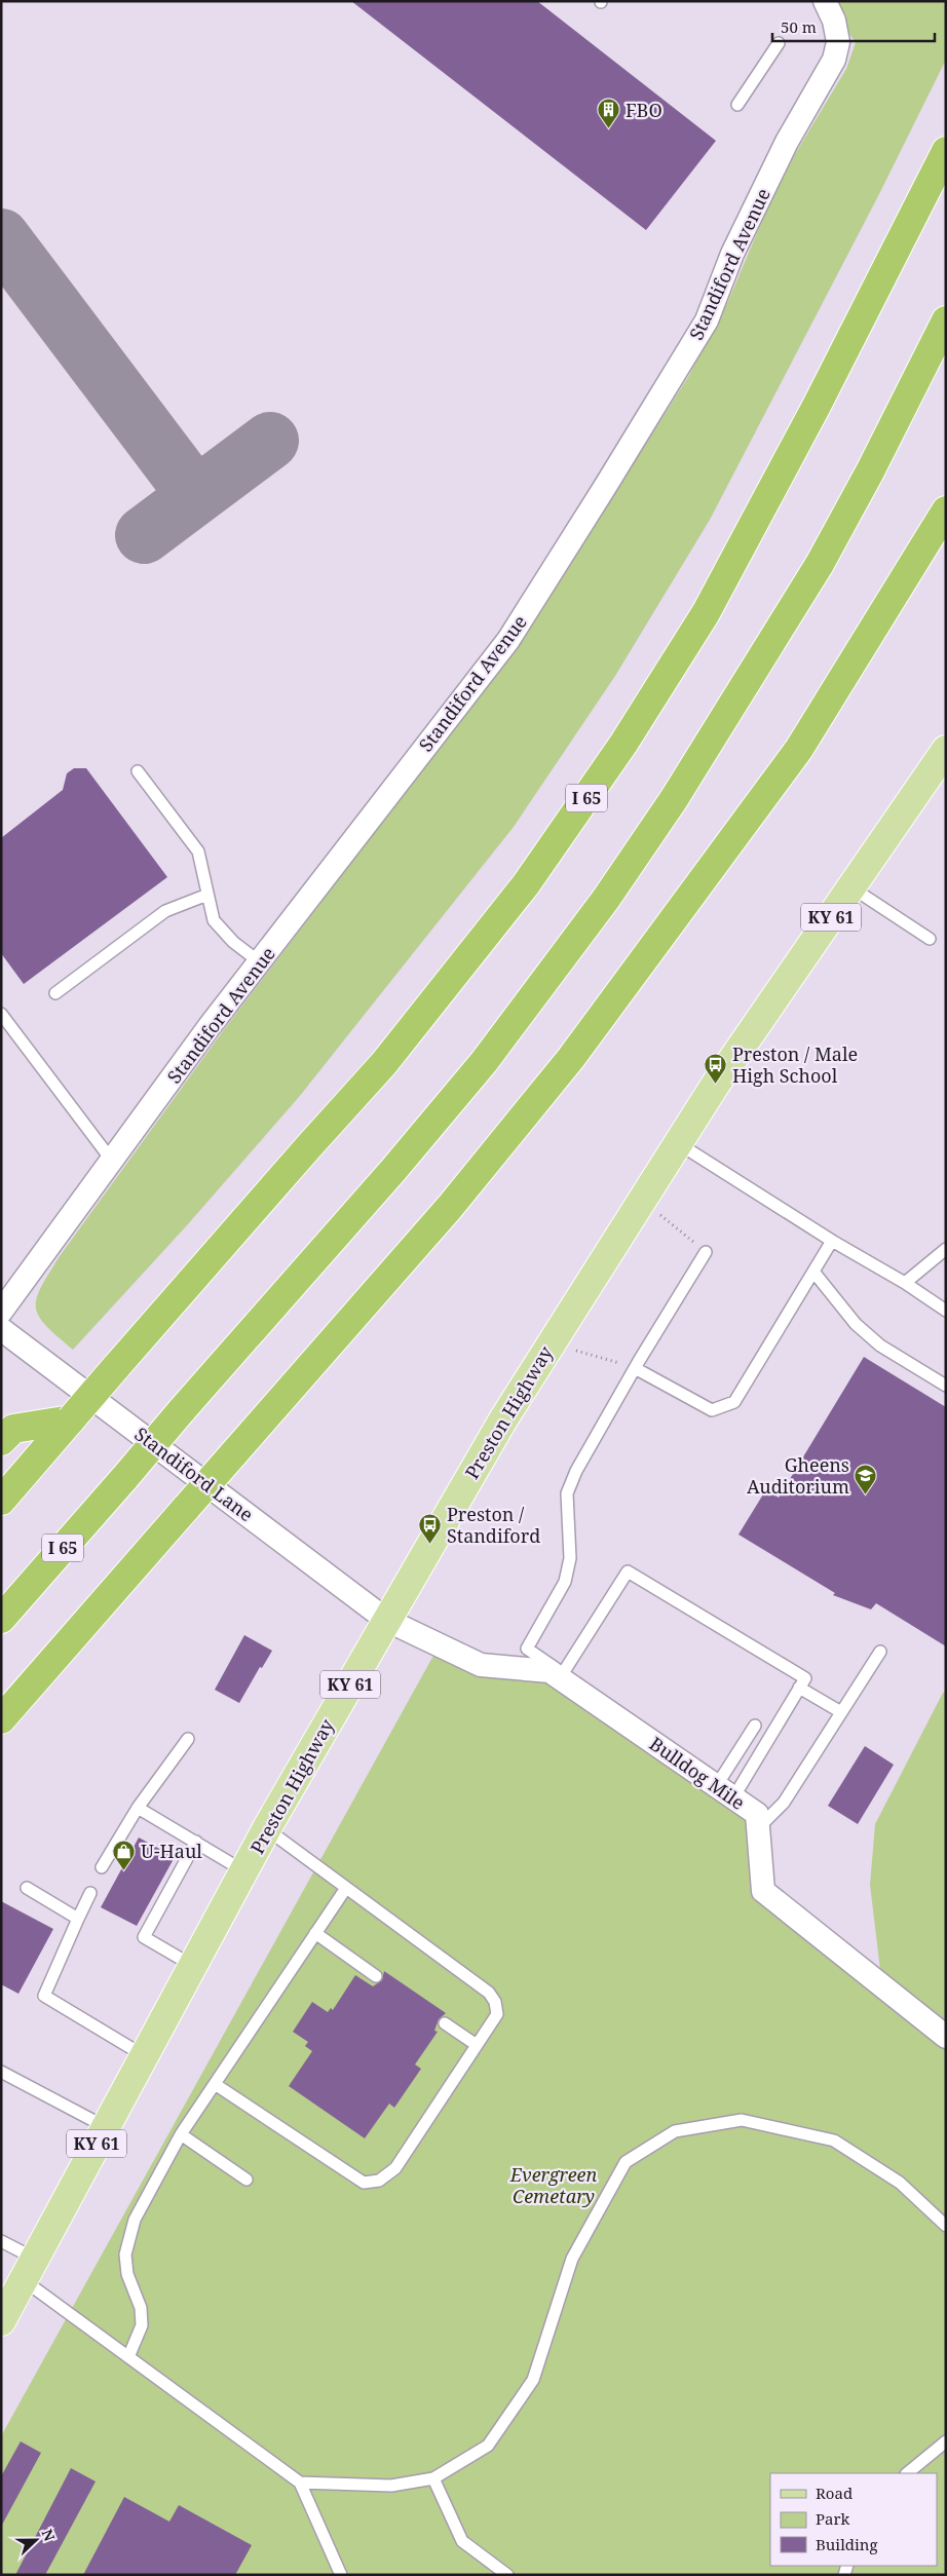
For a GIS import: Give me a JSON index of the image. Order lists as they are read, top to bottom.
{
  "streets": {
    "highway": ["I 65"],
    "main road": ["KY 61", "Preston Highway"],
    "street": ["Standiford Avenue", "Standiford Lane", "Bulldog Mile"]
  },
  "crossings": [
    ["Preston Highway", "Standiford Lane"],
    ["Preston Highway", "Bulldog Mile"],
    ["Standiford Lane", "Bulldog Mile"]
  ],
  "parks": ["Evergreen Cemetary"],
  "places": {
    "building": ["FBO"],
    "bus stop": ["Preston / Male High School", "Preston / Standiford"],
    "school or university": ["Gheens Auditorium"],
    "shop": ["U-Haul"]
  },
  "legend": ["Road", "Park", "Building"],
  "scale_bar": "50 m",
  "north": "right"
}
